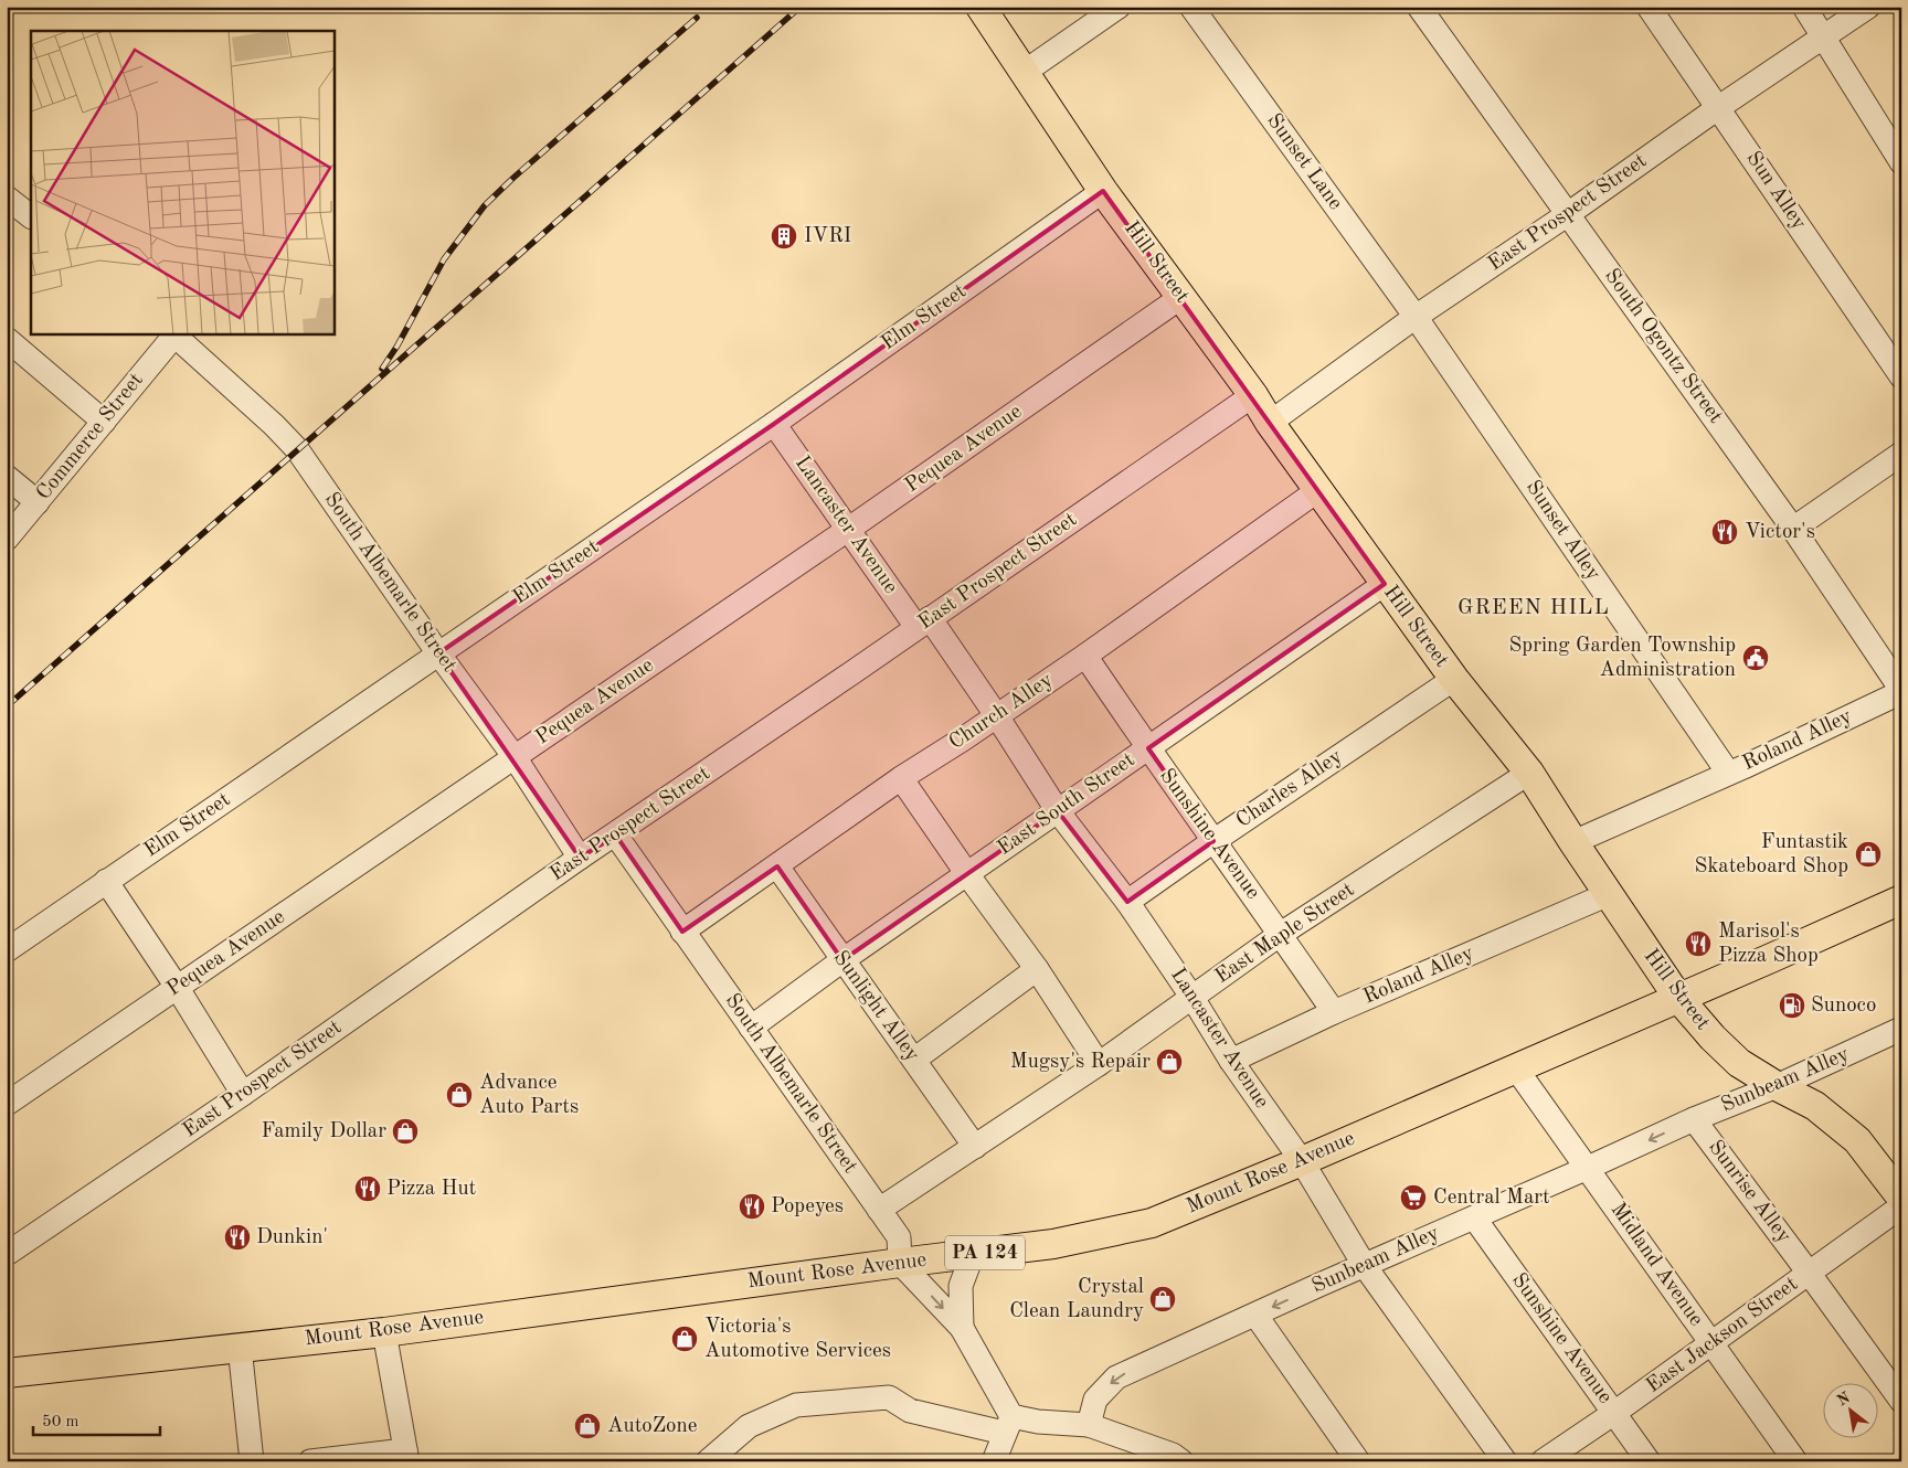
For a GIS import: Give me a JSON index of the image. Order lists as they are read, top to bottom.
{
  "streets": {
    "main road": ["Hill Street", "Mount Rose Avenue", "PA 124"],
    "street": [
      "Sunset Lane",
      "Sun Alley",
      "East Prospect Street",
      "Elm Street",
      "South Ogontz Street",
      "Commerce Street",
      "Pequea Avenue",
      "Lancaster Avenue",
      "Sunset Alley",
      "South Albemarle Street",
      "Church Alley",
      "Roland Alley",
      "Charles Alley",
      "East South Street",
      "Sunshine Avenue",
      "East Maple Street",
      "Sunlight Alley",
      "Sunbeam Alley",
      "Sunrise Alley",
      "Midland Avenue",
      "East Jackson Street"
    ]
  },
  "crossings": [
    ["Sunset Lane", "East Prospect Street"],
    ["Sunset Lane", "Sunset Alley"],
    ["Sun Alley", "East Prospect Street"],
    ["East Prospect Street", "Hill Street"],
    ["East Prospect Street", "South Ogontz Street"],
    ["East Prospect Street", "Lancaster Avenue"],
    ["East Prospect Street", "Sunset Alley"],
    ["East Prospect Street", "South Albemarle Street"],
    ["Hill Street", "Elm Street"],
    ["Hill Street", "Pequea Avenue"],
    ["Hill Street", "Church Alley"],
    ["Hill Street", "Roland Alley"],
    ["Hill Street", "Charles Alley"],
    ["Hill Street", "East South Street"],
    ["Hill Street", "East Maple Street"],
    ["Hill Street", "Sunbeam Alley"],
    ["Hill Street", "Mount Rose Avenue"],
    ["Elm Street", "Lancaster Avenue"],
    ["Elm Street", "South Albemarle Street"],
    ["South Ogontz Street", "Roland Alley"],
    ["Commerce Street", "South Albemarle Street"],
    ["Pequea Avenue", "Lancaster Avenue"],
    ["Pequea Avenue", "South Albemarle Street"],
    ["Lancaster Avenue", "Church Alley"],
    ["Lancaster Avenue", "Roland Alley"],
    ["Lancaster Avenue", "Charles Alley"],
    ["Lancaster Avenue", "East South Street"],
    ["Lancaster Avenue", "East Maple Street"],
    ["Lancaster Avenue", "Sunbeam Alley"],
    ["Lancaster Avenue", "Mount Rose Avenue"],
    ["Sunset Alley", "Roland Alley"],
    ["South Albemarle Street", "Church Alley"],
    ["South Albemarle Street", "East South Street"],
    ["South Albemarle Street", "East Maple Street"],
    ["South Albemarle Street", "Mount Rose Avenue"],
    ["Church Alley", "Sunshine Avenue"],
    ["Church Alley", "Sunlight Alley"],
    ["Roland Alley", "Sunshine Avenue"],
    ["Charles Alley", "Sunshine Avenue"],
    ["East South Street", "Sunshine Avenue"],
    ["East South Street", "Sunlight Alley"],
    ["Sunshine Avenue", "East Maple Street"],
    ["Sunshine Avenue", "Sunbeam Alley"],
    ["Sunshine Avenue", "East Jackson Street"],
    ["East Maple Street", "Sunlight Alley"],
    ["Sunbeam Alley", "Sunrise Alley"],
    ["Sunbeam Alley", "Midland Avenue"],
    ["Mount Rose Avenue", "Midland Avenue"],
    ["Sunrise Alley", "East Jackson Street"],
    ["Midland Avenue", "East Jackson Street"]
  ],
  "one_way": ["Sunbeam Alley"],
  "districts": ["GREEN HILL"],
  "places": {
    "building": ["IVRI"],
    "restaurant": [
      "Victor's",
      "Marisol's Pizza Shop",
      "Pizza Hut",
      "Popeyes",
      "Dunkin'"
    ],
    "public building": ["Spring Garden Township Administration"],
    "shop": [
      "Funtastik Skateboard Shop",
      "Mugsy's Repair",
      "Advance Auto Parts",
      "Family Dollar",
      "Crystal Clean Laundry",
      "Victoria's Automotive Services",
      "AutoZone"
    ],
    "fuel station": ["Sunoco"],
    "supermarket": ["Central Mart"]
  },
  "scale_bar": "50 m",
  "north": "top left"
}
